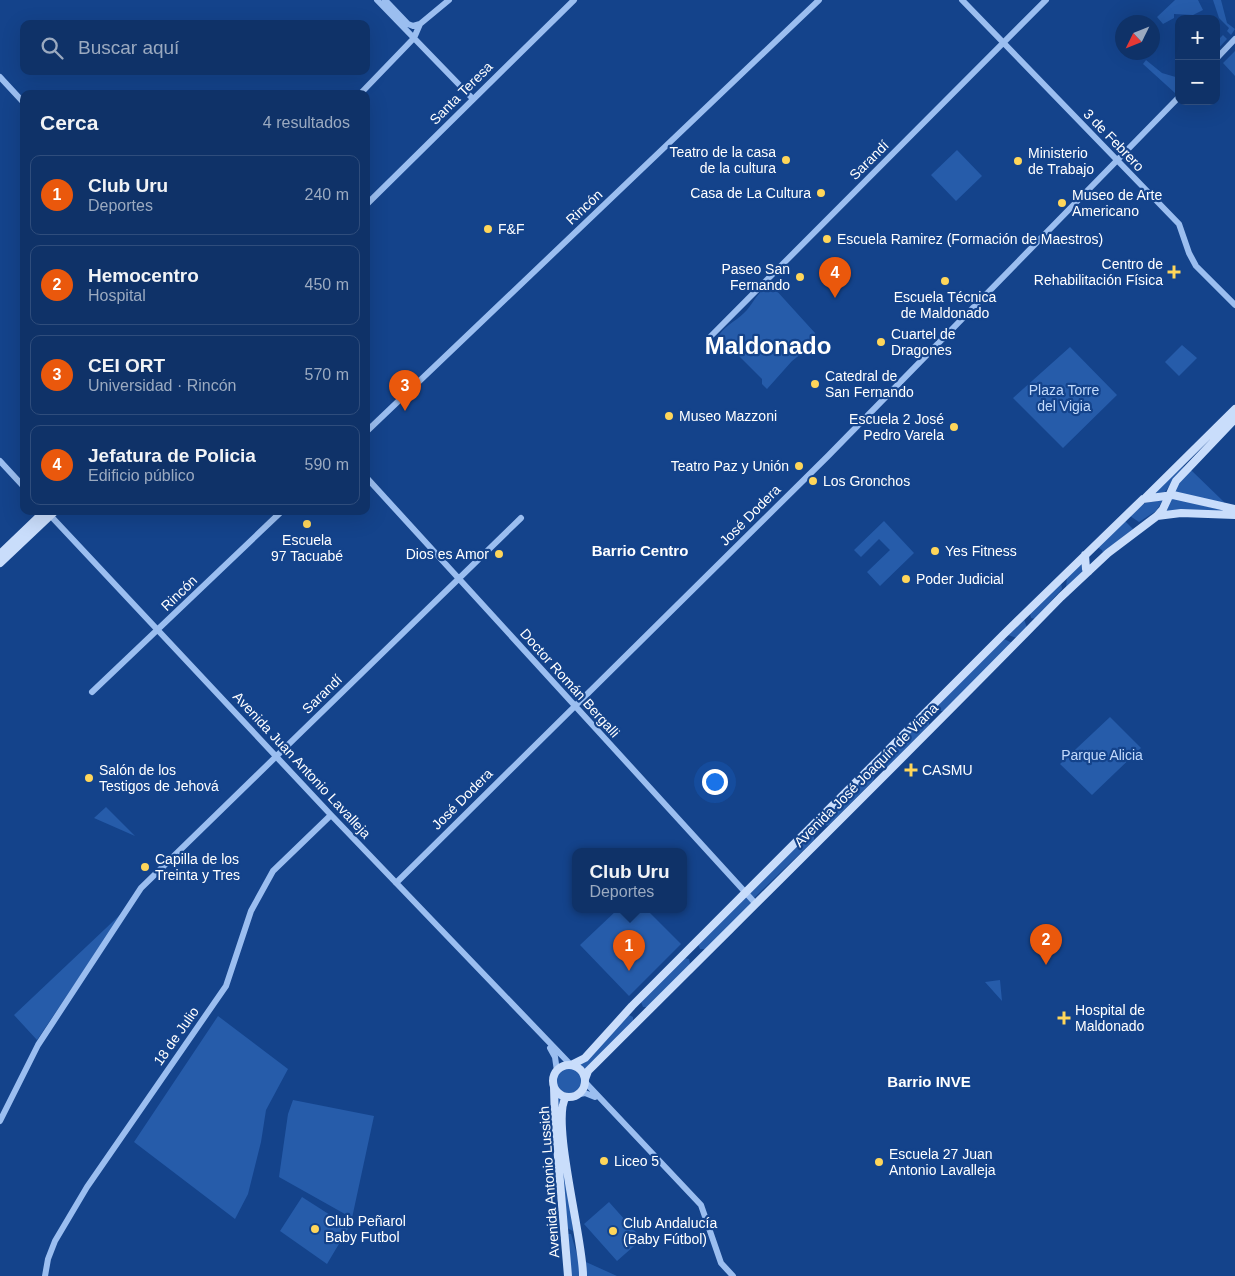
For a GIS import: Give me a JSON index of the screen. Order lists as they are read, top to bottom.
{
  "streets": {
    "main road": ["Avenida José Joaquín de Viana", "Avenida Antonio Lussich"],
    "street": [
      "Santa Teresa",
      "3 de Febrero",
      "Sarandí",
      "Rincón",
      "José Dodera",
      "Doctor Román Bergalli",
      "Avenida Juan Antonio Lavalleja",
      "18 de Julio"
    ]
  },
  "crossings": [
    ["3 de Febrero", "Sarandí"],
    ["3 de Febrero", "José Dodera"],
    ["Sarandí", "Doctor Román Bergalli"],
    ["Sarandí", "Avenida Juan Antonio Lavalleja"],
    ["Rincón", "Avenida Juan Antonio Lavalleja"],
    ["José Dodera", "Doctor Román Bergalli"],
    ["José Dodera", "Avenida Juan Antonio Lavalleja"],
    ["Doctor Román Bergalli", "Avenida José Joaquín de Viana"],
    ["Avenida Juan Antonio Lavalleja", "Avenida José Joaquín de Viana"],
    ["Avenida Juan Antonio Lavalleja", "18 de Julio"],
    ["Avenida Juan Antonio Lavalleja", "Avenida Antonio Lussich"],
    ["Avenida José Joaquín de Viana", "Avenida Antonio Lussich"]
  ],
  "districts": ["Maldonado", "Barrio Centro", "Barrio INVE"],
  "parks": ["Plaza Torre del Vigia", "Parque Alicia"],
  "places": {
    "other": [
      "Teatro de la casa de la cultura",
      "Ministerio de Trabajo",
      "Casa de La Cultura",
      "Museo de Arte Americano",
      "F&F",
      "Escuela Ramirez (Formación de Maestros)",
      "Paseo San Fernando",
      "Escuela Técnica de Maldonado",
      "Cuartel de Dragones",
      "Catedral de San Fernando",
      "Museo Mazzoni",
      "Escuela 2 José Pedro Varela",
      "Teatro Paz y Unión",
      "Los Gronchos",
      "Escuela 97 Tacuabé",
      "Yes Fitness",
      "Dios es Amor",
      "Poder Judicial",
      "Salón de los Testigos de Jehová",
      "Capilla de los Treinta y Tres",
      "Liceo 5",
      "Escuela 27 Juan Antonio Lavalleja",
      "Club Peñarol Baby Futbol",
      "Club Andalucía (Baby Fútbol)"
    ],
    "health": ["Centro de Rehabilitación Física", "CASMU", "Hospital de Maldonado"]
  },
  "north": "bottom left",
  "page": {
    "map_buttons": ["+", "−"],
    "search": "Buscar aquí",
    "heading": ["Cerca", "4 resultados"],
    "list": [
      {
        "mark": "1",
        "name": "Club Uru",
        "note": "Deportes",
        "value": "240 m"
      },
      {
        "mark": "2",
        "name": "Hemocentro",
        "note": "Hospital",
        "value": "450 m"
      },
      {
        "mark": "3",
        "name": "CEI ORT",
        "note": "Universidad · Rincón",
        "value": "570 m"
      },
      {
        "mark": "4",
        "name": "Jefatura de Policia",
        "note": "Edificio público",
        "value": "590 m"
      }
    ],
    "pins": [
      "4",
      "3",
      "2",
      "1"
    ],
    "popup": ["Club Uru", "Deportes"]
  }
}
